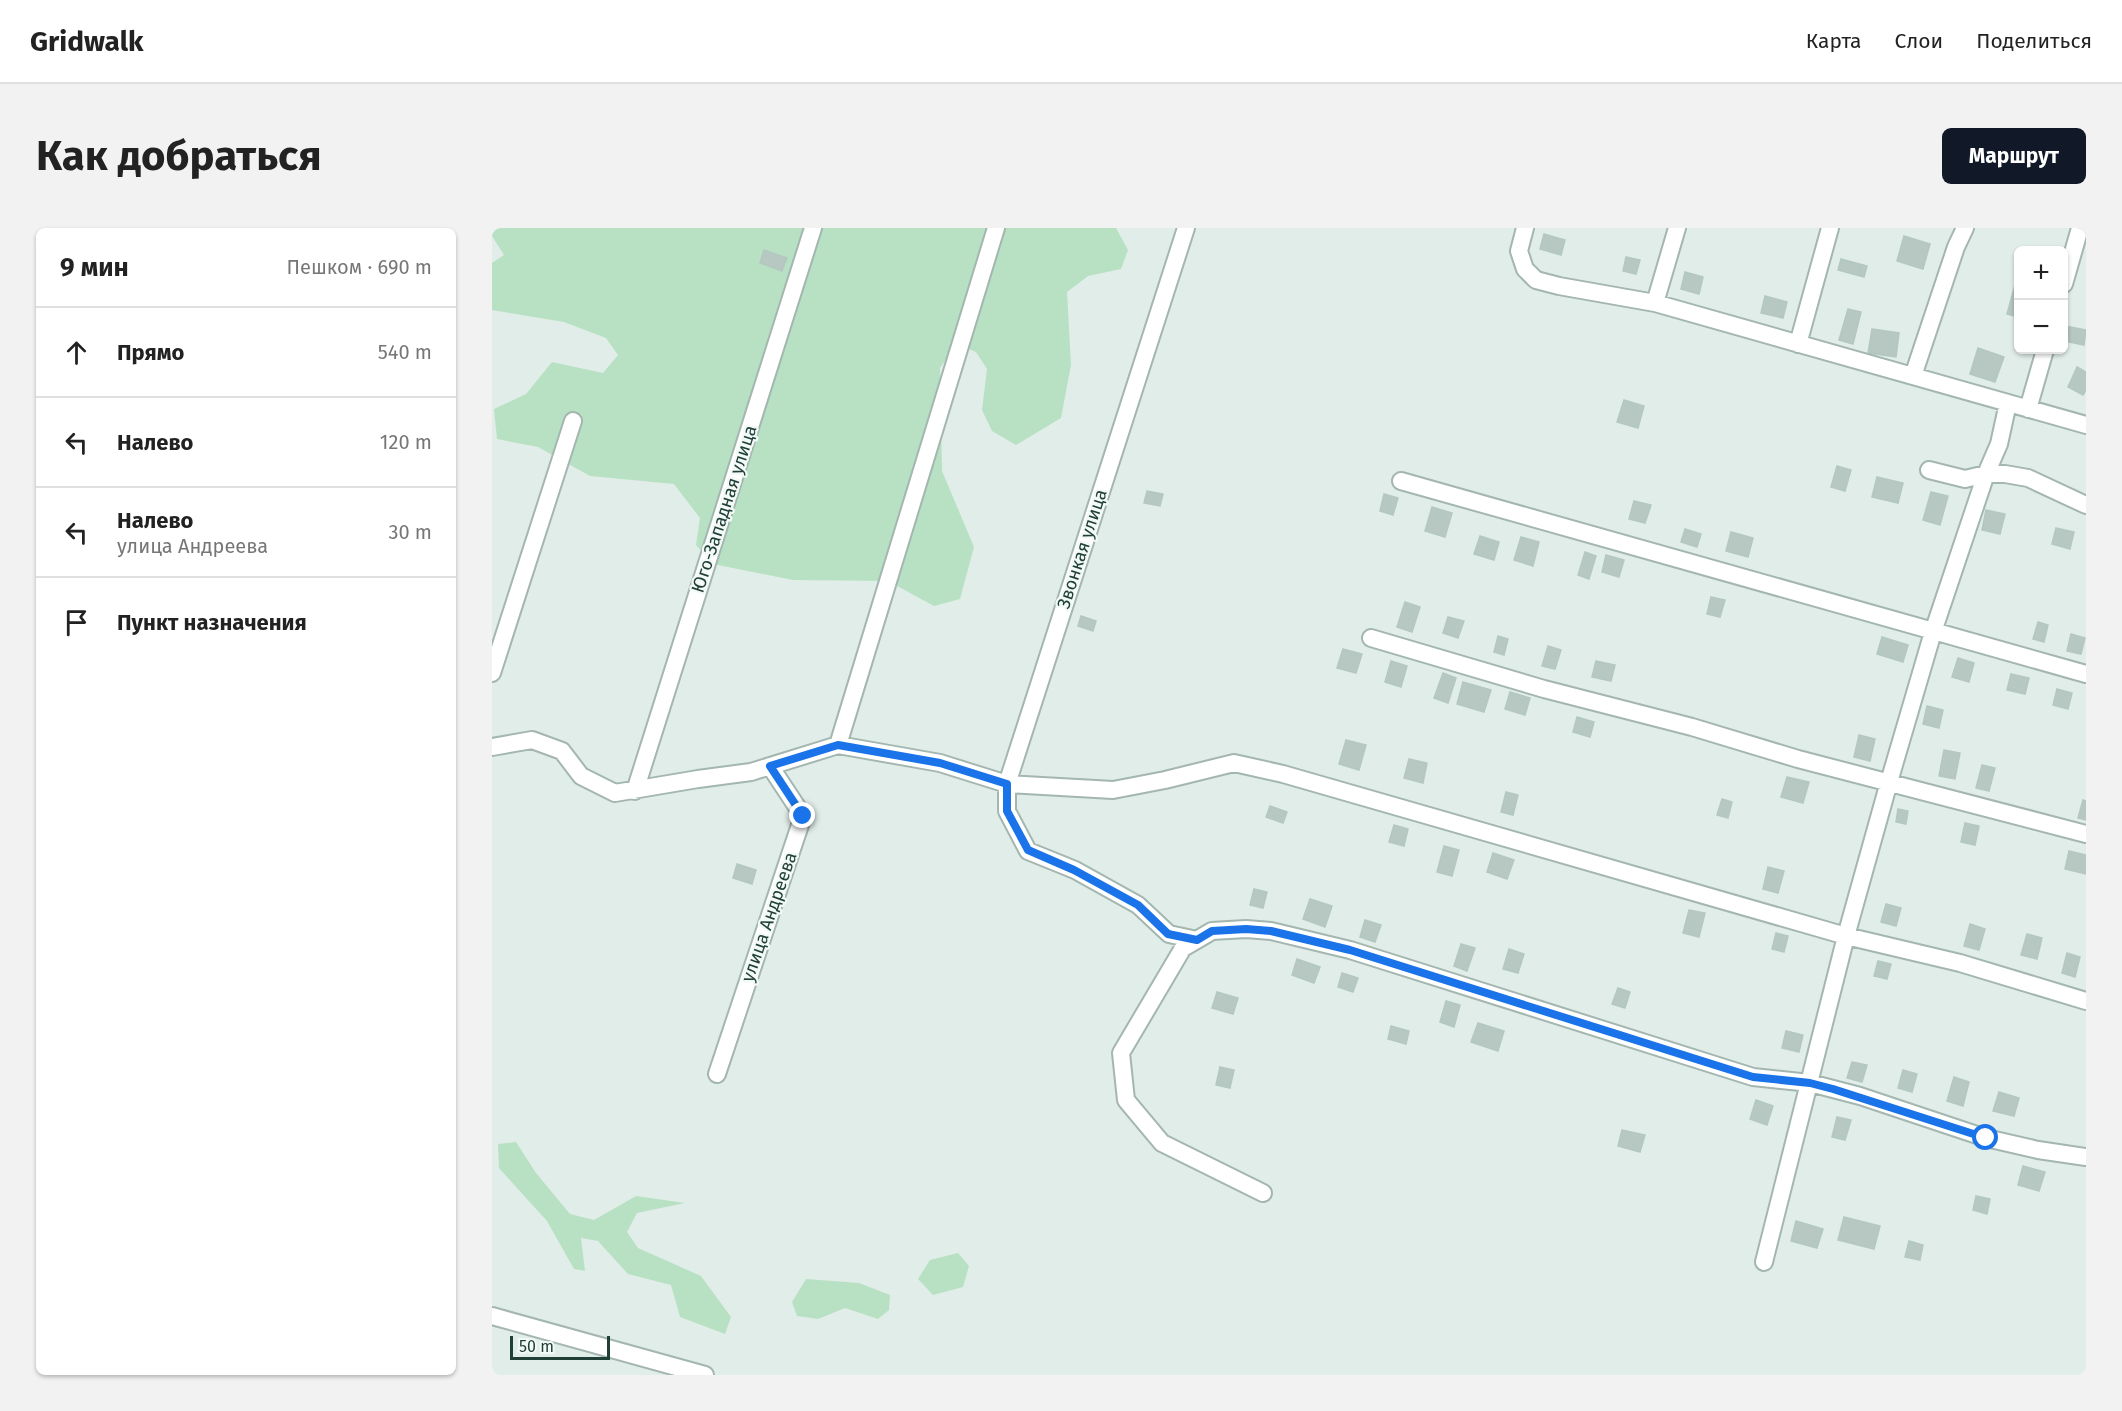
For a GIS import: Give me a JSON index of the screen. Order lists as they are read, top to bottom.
{
  "streets": {
    "street": ["Юго-Западная улица", "Звонкая улица", "улица Андреева"]
  },
  "scale_bar": "50 m",
  "page": {
    "header": "Gridwalk",
    "nav": ["Карта", "Слои", "Поделиться"],
    "buttons": "Маршрут",
    "title": "Как добраться",
    "heading": ["9 мин", "Пешком · 690 m"],
    "map_buttons": ["+", "−"],
    "list": [
      ["Прямо", "540 m"],
      ["Налево", "120 m"],
      ["Налево", "улица Андреева", "30 m"],
      "Пункт назначения"
    ],
    "scale": "50 m"
  }
}
